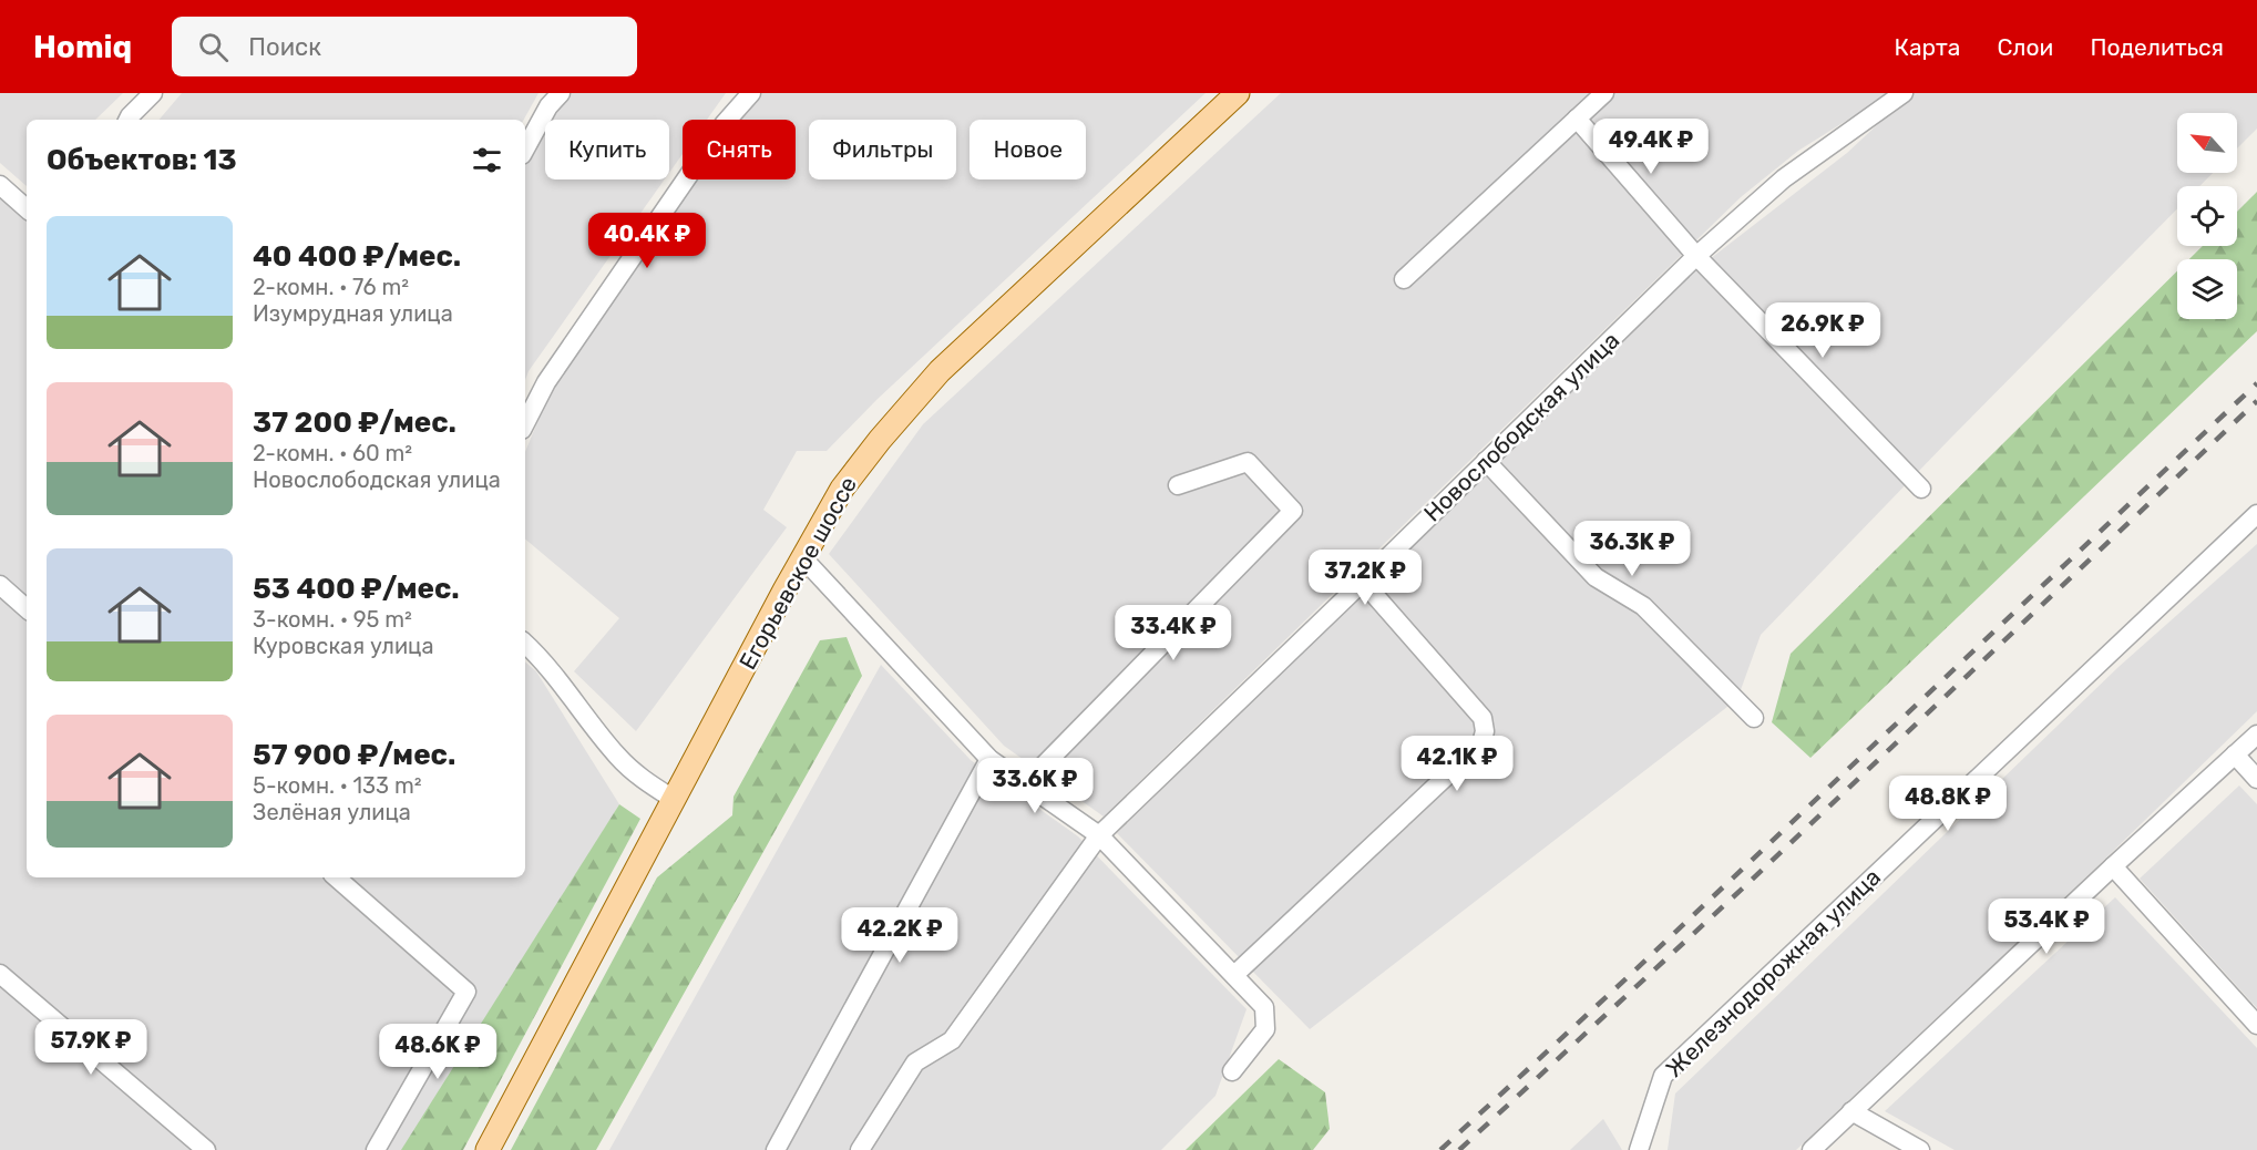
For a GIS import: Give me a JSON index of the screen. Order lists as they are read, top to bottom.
{
  "streets": {
    "main road": ["Егорьевское шоссе"],
    "street": ["Новослободская улица", "Железнодорожная улица"]
  },
  "north": "top left",
  "page": {
    "header": "Homiq",
    "search": "Поиск",
    "nav": ["Карта", "Слои", "Поделиться"],
    "price": [
      "49.4K ₽",
      "40.4K ₽",
      "26.9K ₽",
      "36.3K ₽",
      "37.2K ₽",
      "33.4K ₽",
      "42.1K ₽",
      "33.6K ₽",
      "48.8K ₽",
      "53.4K ₽",
      "42.2K ₽",
      "57.9K ₽",
      "48.6K ₽"
    ],
    "chip": [
      "Купить",
      "Снять",
      "Фильтры",
      "Новое"
    ],
    "heading": "Объектов: 13",
    "list": [
      {
        "name": "40 400 ₽/мес.",
        "note": "2-комн. · 76 m² · Изумрудная улица"
      },
      {
        "name": "37 200 ₽/мес.",
        "note": "2-комн. · 60 m² · Новослободская улица"
      },
      {
        "name": "53 400 ₽/мес.",
        "note": "3-комн. · 95 m² · Куровская улица"
      },
      {
        "name": "57 900 ₽/мес.",
        "note": "5-комн. · 133 m² · Зелёная улица"
      }
    ]
  }
}
